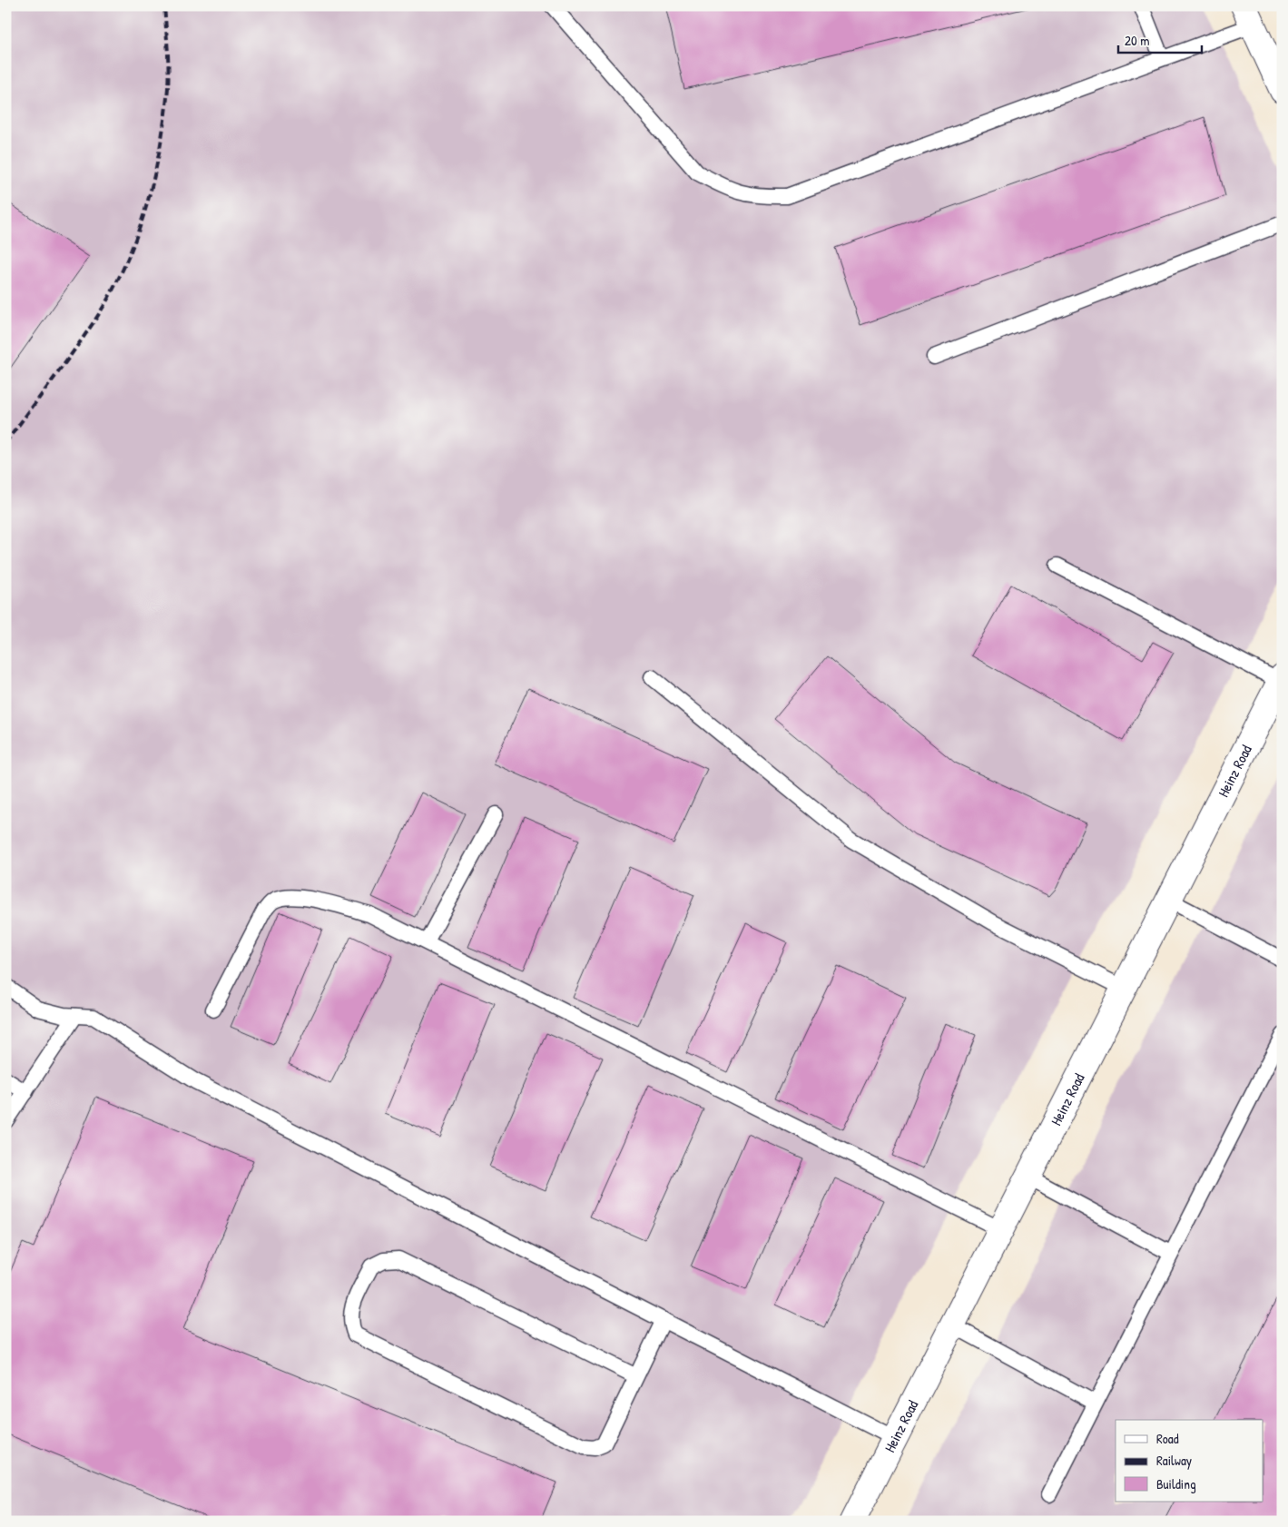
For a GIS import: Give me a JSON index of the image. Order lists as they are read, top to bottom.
{
  "streets": {
    "street": ["Heinz Road"]
  },
  "legend": ["Road", "Railway", "Building"],
  "scale_bar": "20 m"
}
